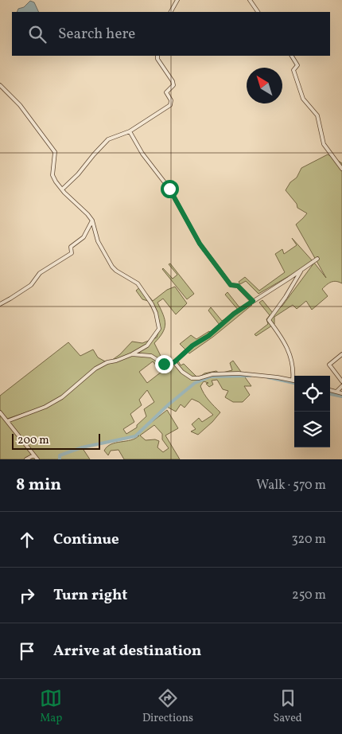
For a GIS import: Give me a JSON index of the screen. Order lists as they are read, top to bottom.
{
  "scale_bar": "200 m",
  "north": "top left",
  "page": {
    "search": "Search here",
    "scale": "200 m",
    "heading": ["8 min", "Walk · 570 m"],
    "list": [
      ["Continue", "320 m"],
      ["Turn right", "250 m"],
      "Arrive at destination"
    ],
    "nav": ["Map", "Directions", "Saved"]
  }
}
